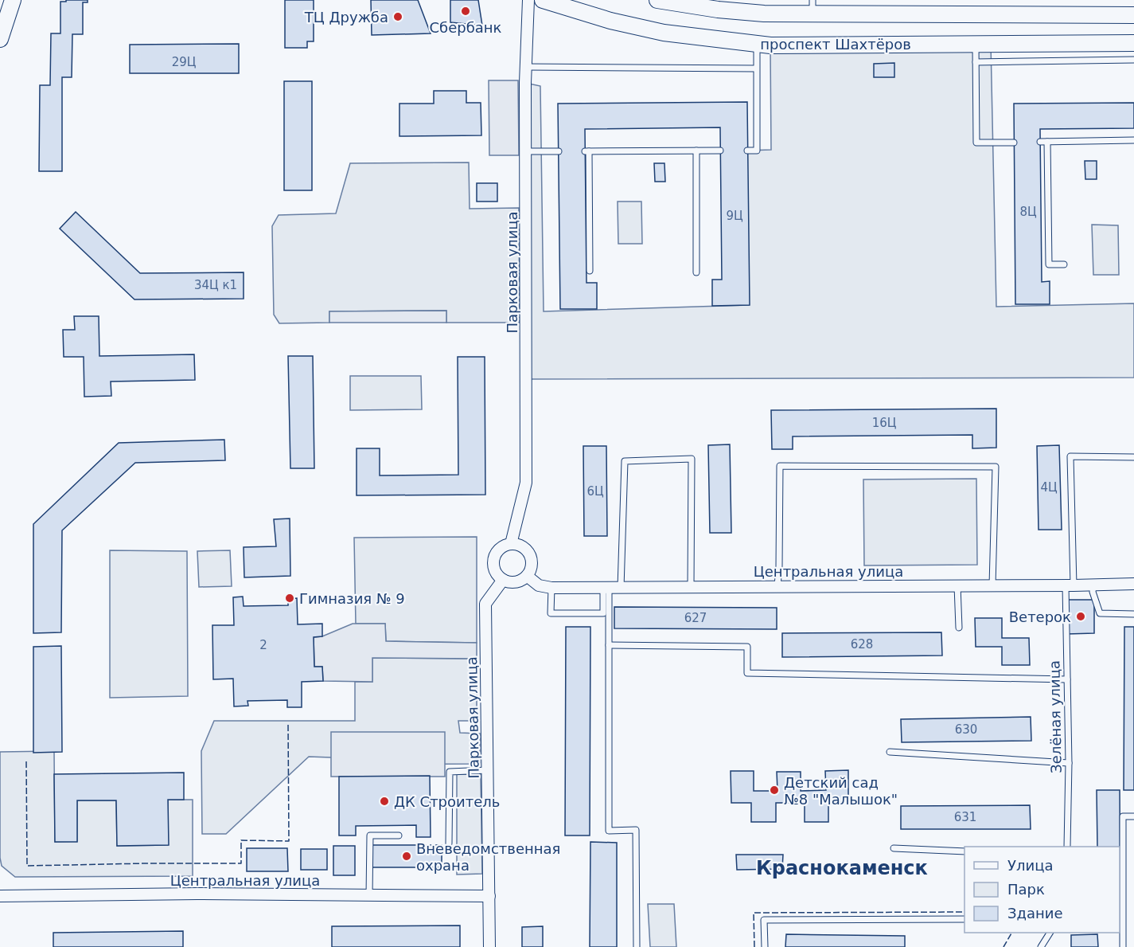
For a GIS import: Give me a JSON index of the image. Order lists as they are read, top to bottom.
{
  "streets": {
    "main road": ["проспект Шахтёров"],
    "street": ["Парковая улица", "Центральная улица"],
    "lane": ["Зелёная улица"]
  },
  "crossings": [
    ["Парковая улица", "Центральная улица"],
    ["Центральная улица", "Зелёная улица"]
  ],
  "districts": ["Краснокаменск"],
  "places": [
    "Сбербанк",
    "ТЦ Дружба",
    "Гимназия № 9",
    "Ветерок",
    "Детский сад №8 \"Малышок\"",
    "ДК Строитель",
    "Вневедомственная охрана"
  ],
  "house_numbers": [
    "29Ц",
    "8Ц",
    "9Ц",
    "34Ц к1",
    "16Ц",
    "4Ц",
    "6Ц",
    "627",
    "628",
    "2",
    "630",
    "631"
  ],
  "legend": ["Улица", "Парк", "Здание"]
}
